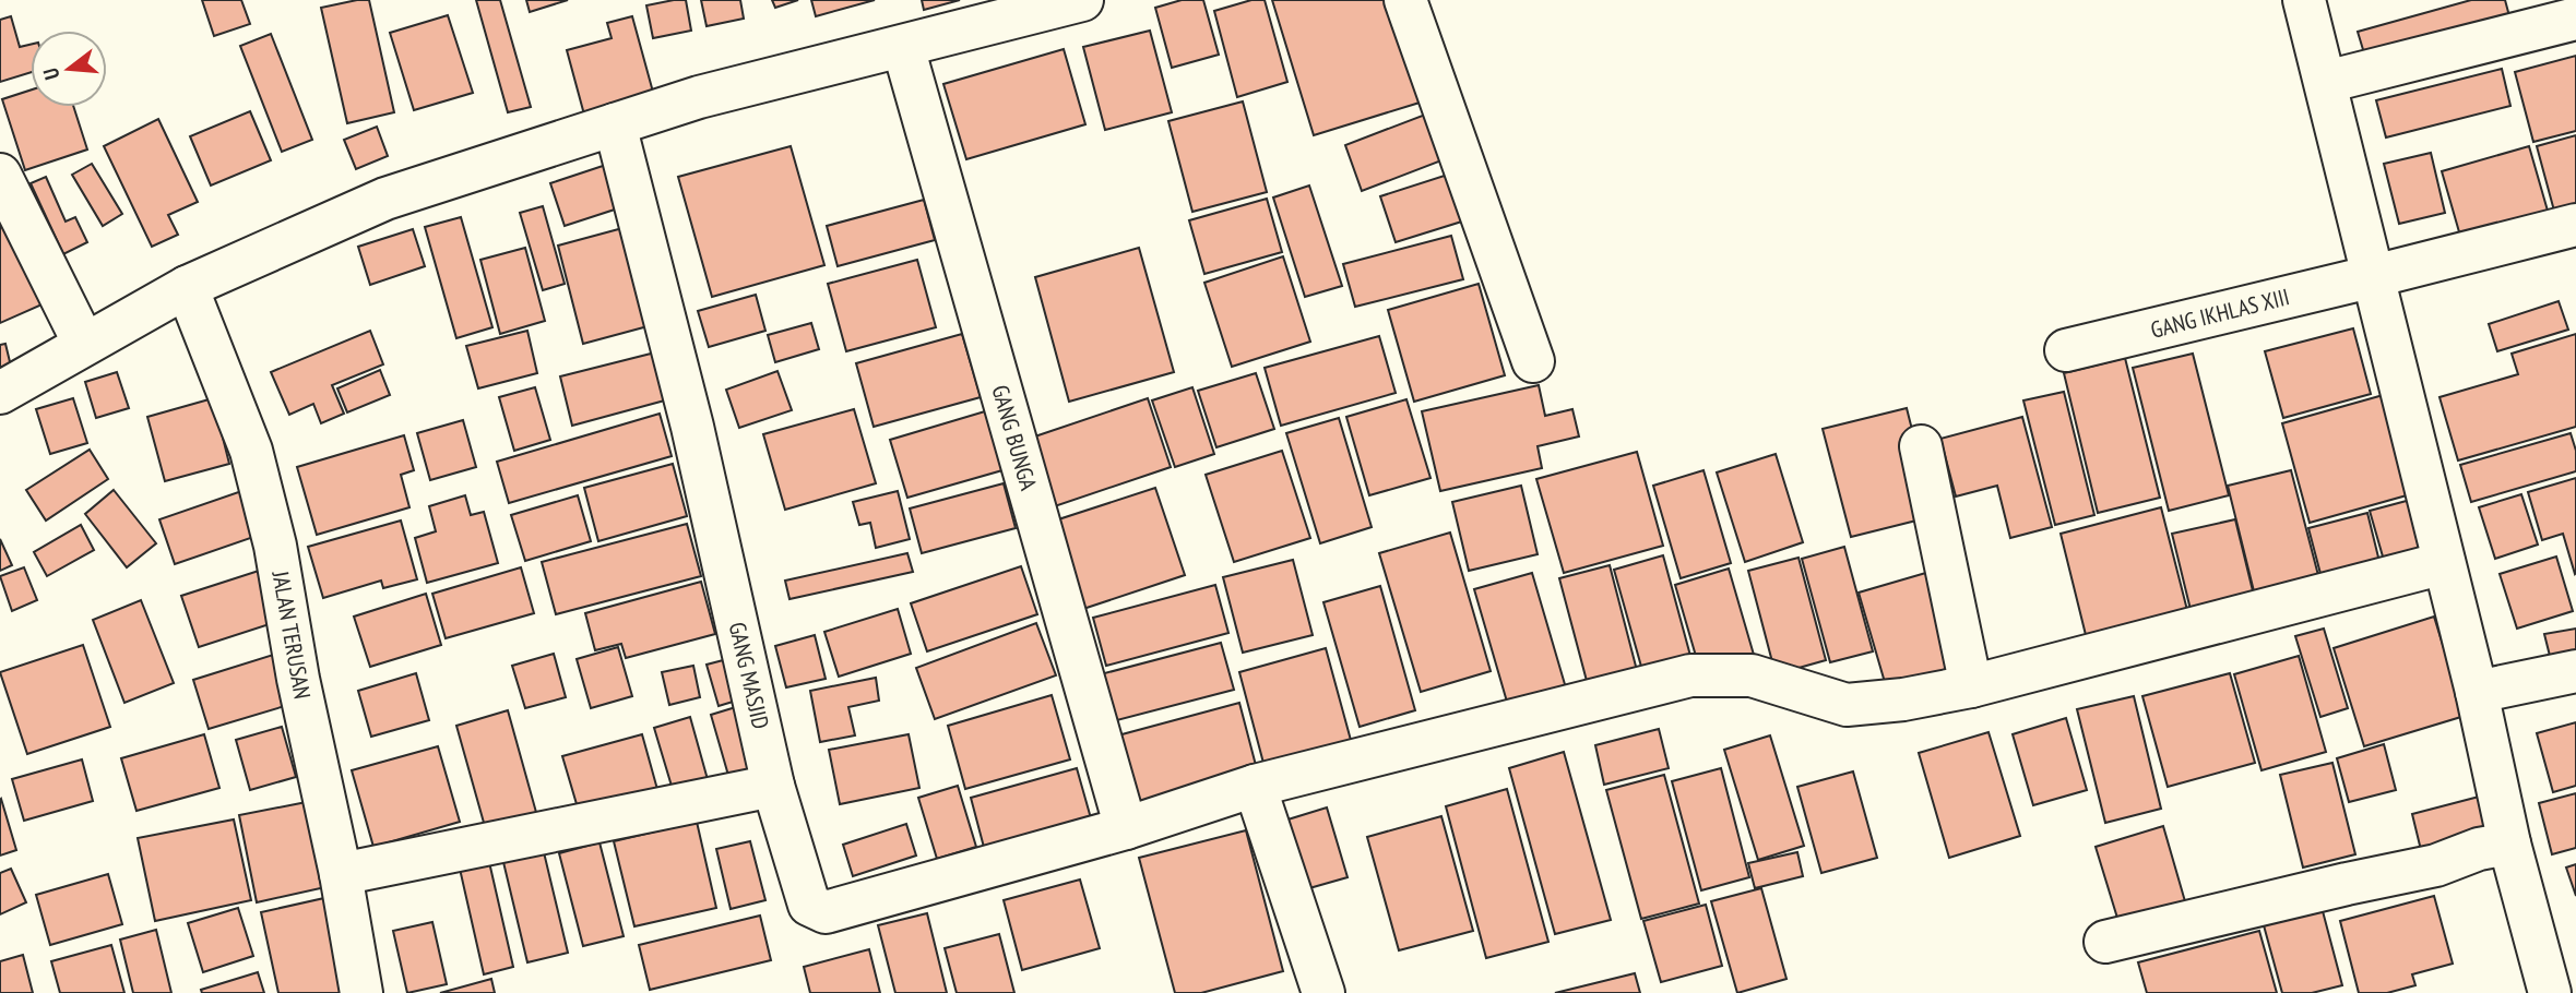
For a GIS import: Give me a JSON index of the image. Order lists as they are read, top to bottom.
{
  "streets": {
    "street": [
      "GANG IKHLAS XIII",
      "GANG BUNGA",
      "JALAN TERUSAN",
      "GANG MASJID"
    ]
  },
  "crossings": [
    ["GANG BUNGA", "GANG MASJID"]
  ],
  "north": "left"
}
